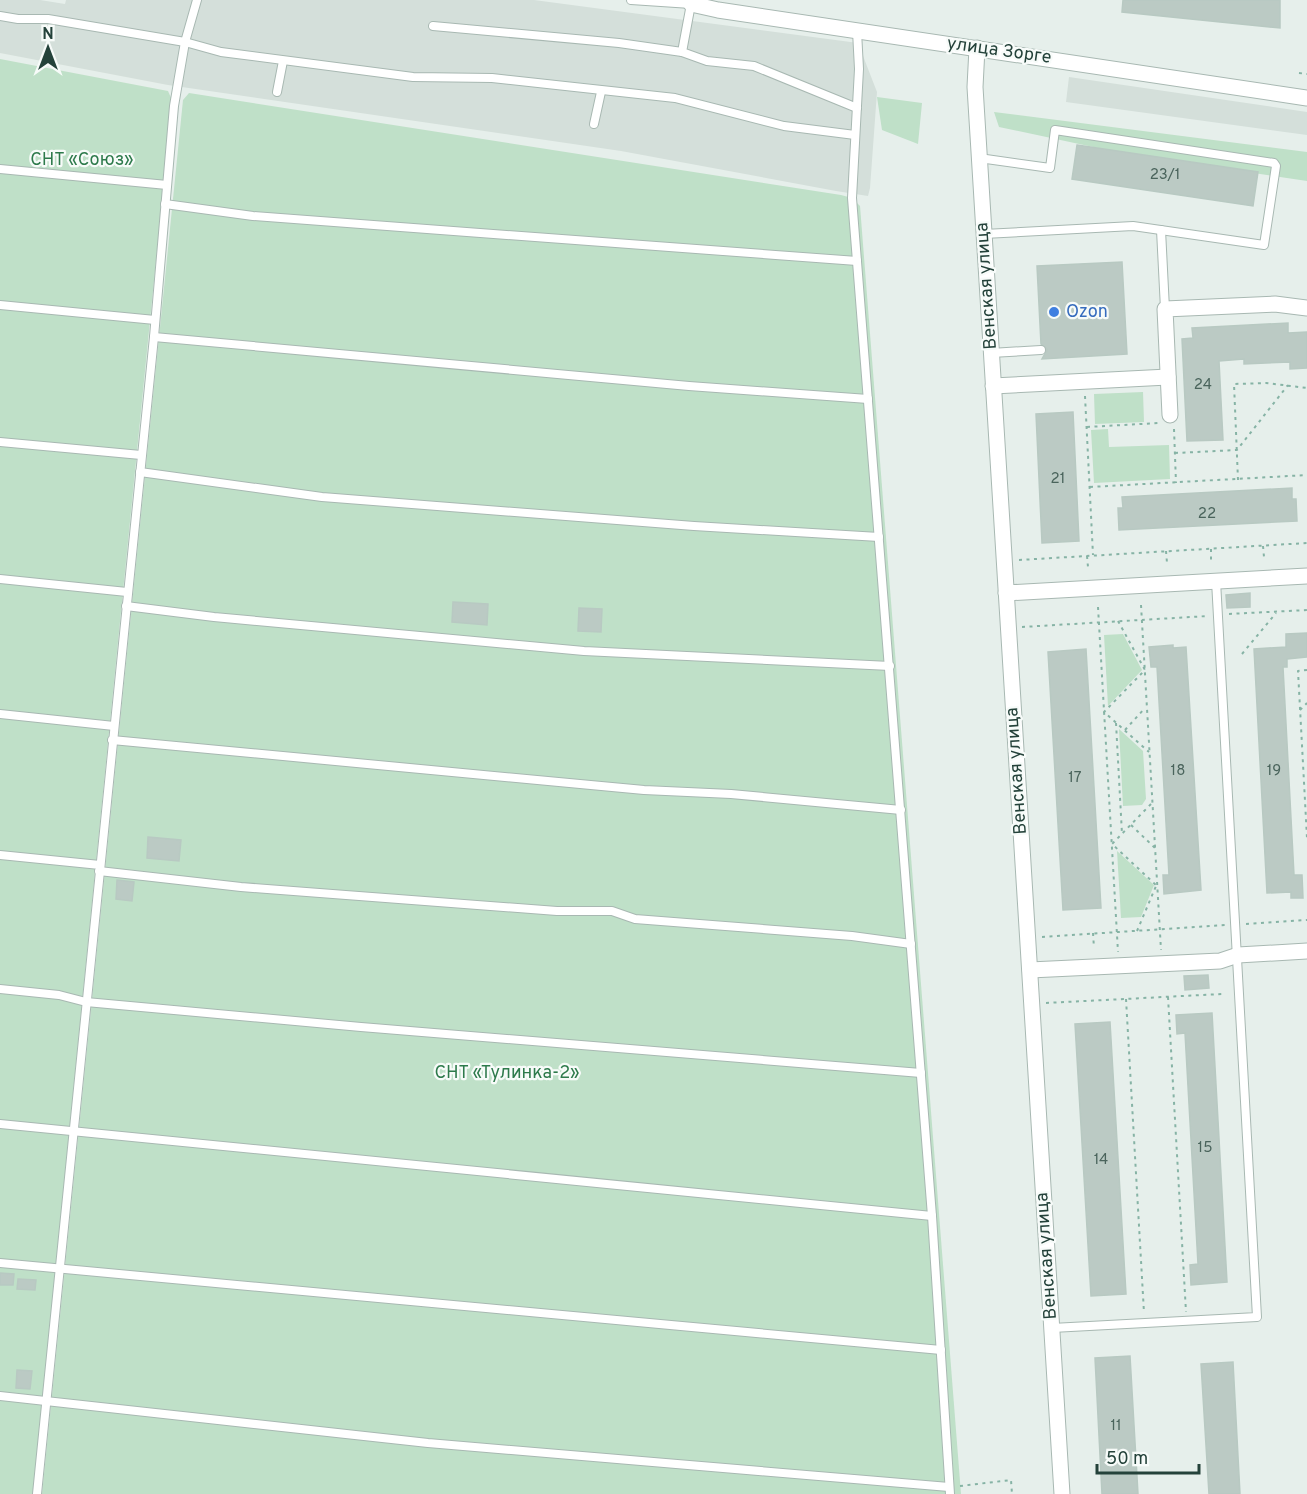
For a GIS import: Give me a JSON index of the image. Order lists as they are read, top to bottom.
{
  "streets": {
    "street": ["улица Зорге", "Венская улица"]
  },
  "crossings": [
    ["улица Зорге", "Венская улица"]
  ],
  "parks": ["СНТ «Союз»", "СНТ «Тулинка-2»"],
  "places": ["Ozon"],
  "house_numbers": [
    "23/1",
    "24",
    "21",
    "22",
    "18",
    "19",
    "17",
    "15",
    "14",
    "11"
  ],
  "scale_bar": "50 m",
  "north": "top"
}
